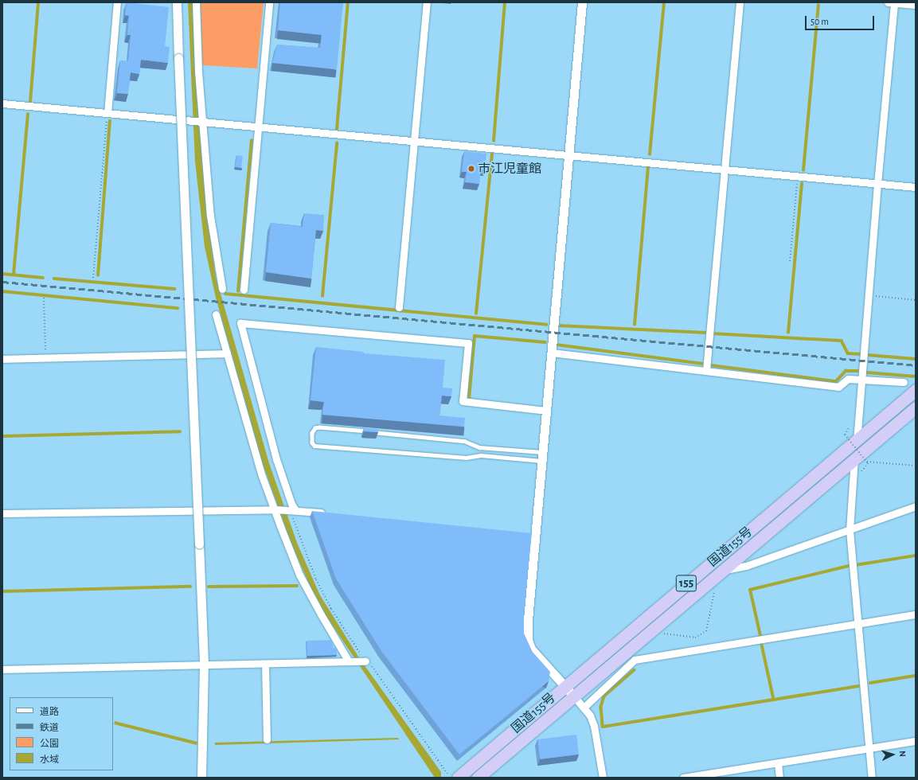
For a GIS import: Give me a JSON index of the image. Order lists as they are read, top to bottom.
{
  "streets": {
    "highway": ["国道155号", "155"]
  },
  "places": ["市江児童館"],
  "legend": [
    "道路",
    "鉄道",
    "公園",
    "水域"
  ],
  "scale_bar": "50 m",
  "north": "right"
}
